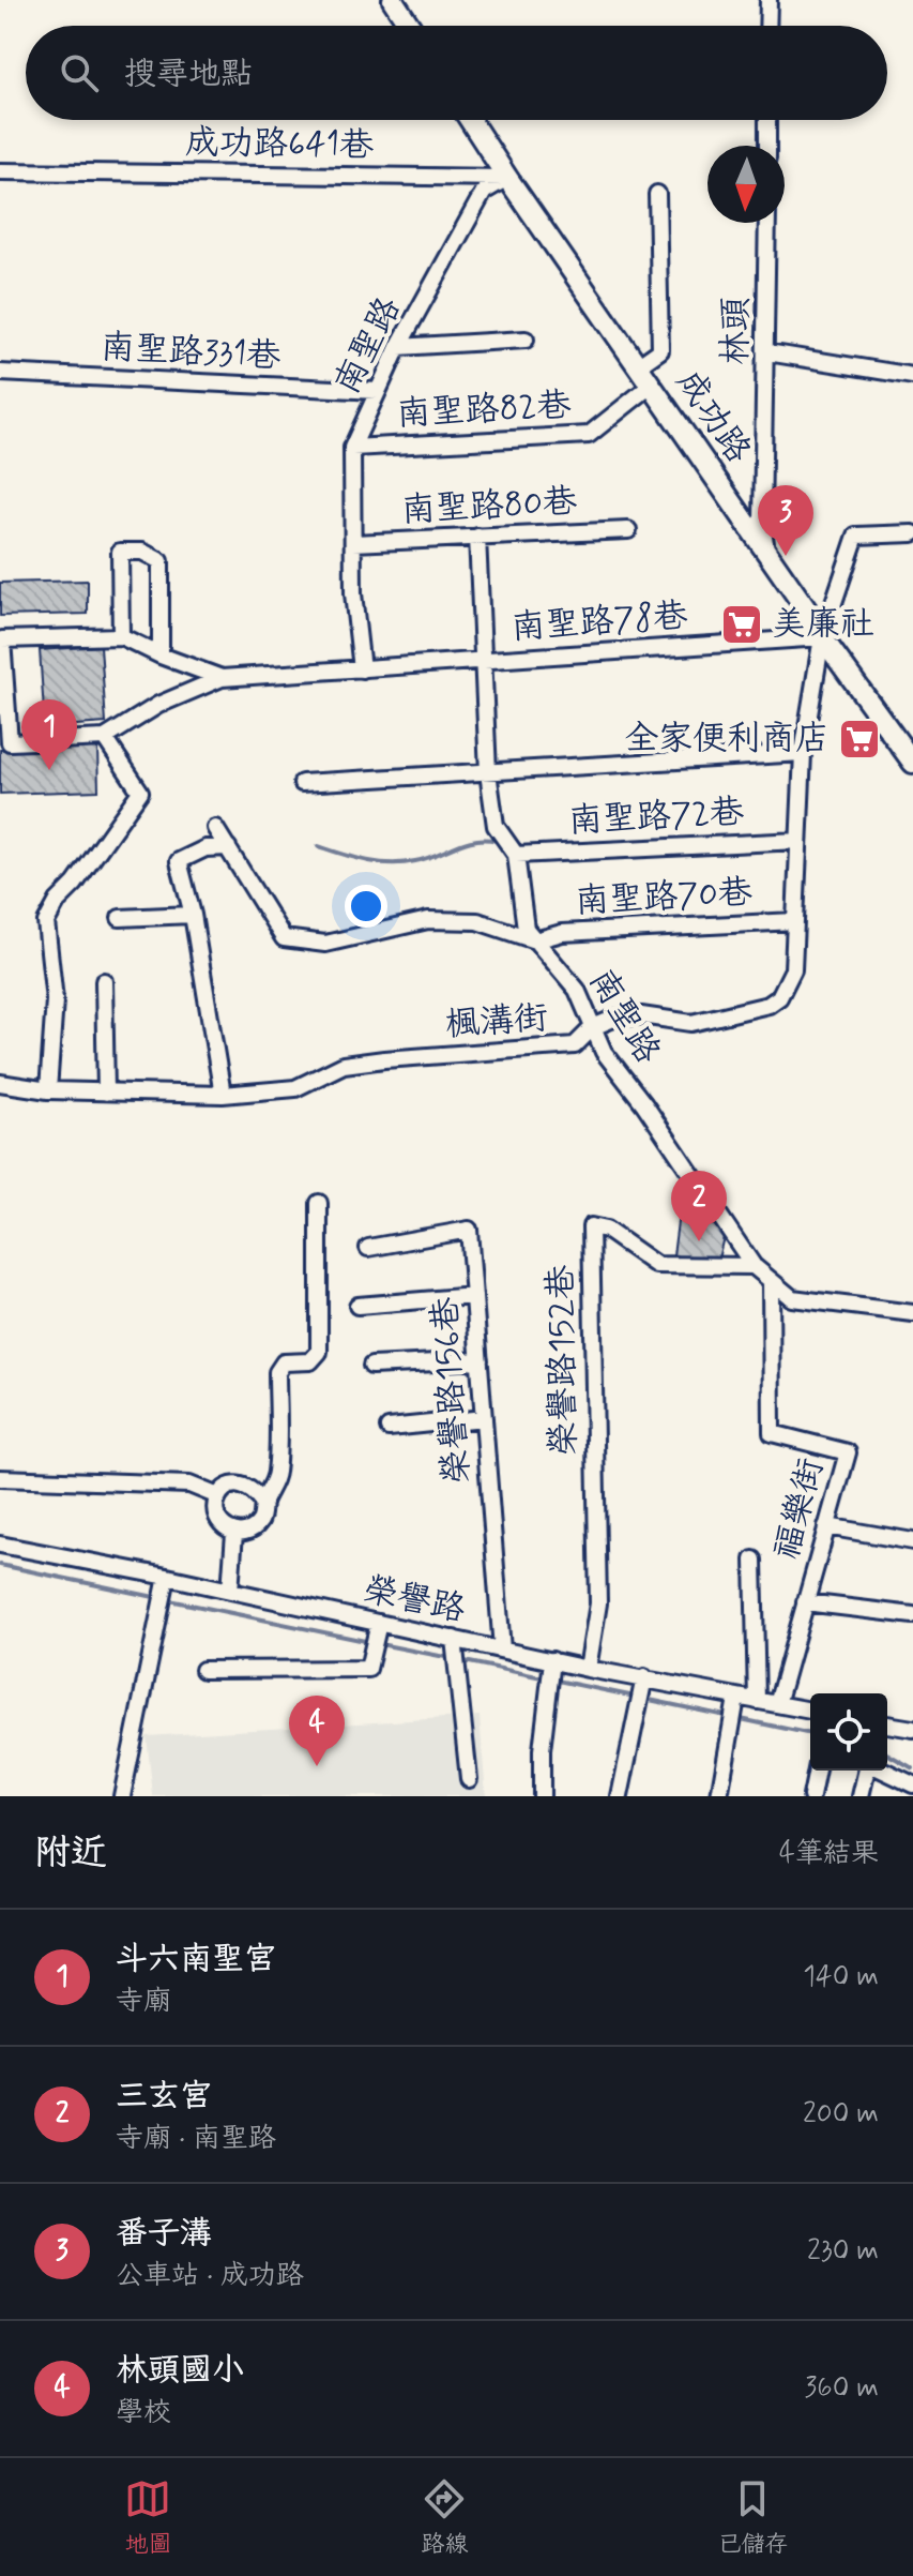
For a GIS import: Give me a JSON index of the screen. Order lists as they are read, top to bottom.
{
  "streets": {
    "main road": ["成功路"],
    "street": [
      "成功路641巷",
      "林頭",
      "南聖路",
      "南聖路331巷",
      "南聖路82巷",
      "南聖路80巷",
      "南聖路78巷",
      "南聖路72巷",
      "南聖路70巷",
      "楓溝街",
      "榮譽路152巷",
      "榮譽路156巷",
      "福樂街",
      "榮譽路"
    ]
  },
  "crossings": [
    ["成功路641巷", "南聖路"],
    ["成功路641巷", "成功路"],
    ["林頭", "成功路"],
    ["南聖路", "南聖路331巷"],
    ["南聖路", "南聖路82巷"],
    ["南聖路", "成功路"],
    ["南聖路", "南聖路80巷"],
    ["南聖路", "南聖路78巷"],
    ["南聖路", "南聖路72巷"],
    ["南聖路", "南聖路70巷"],
    ["南聖路", "楓溝街"],
    ["南聖路", "榮譽路152巷"],
    ["南聖路", "福樂街"],
    ["南聖路82巷", "成功路"],
    ["成功路", "南聖路78巷"],
    ["成功路", "楓溝街"],
    ["南聖路78巷", "楓溝街"],
    ["南聖路72巷", "楓溝街"],
    ["南聖路70巷", "楓溝街"],
    ["榮譽路152巷", "榮譽路"],
    ["榮譽路156巷", "榮譽路"],
    ["福樂街", "榮譽路"]
  ],
  "places": {
    "supermarket": ["美廉社", "全家便利商店"]
  },
  "north": "bottom",
  "page": {
    "search": "搜尋地點",
    "pins": [
      "3",
      "1",
      "2",
      "4"
    ],
    "heading": ["附近", "4筆結果"],
    "list": [
      {
        "mark": "1",
        "name": "斗六南聖宮",
        "note": "寺廟",
        "value": "140 m"
      },
      {
        "mark": "2",
        "name": "三玄宮",
        "note": "寺廟 · 南聖路",
        "value": "200 m"
      },
      {
        "mark": "3",
        "name": "番子溝",
        "note": "公車站 · 成功路",
        "value": "230 m"
      },
      {
        "mark": "4",
        "name": "林頭國小",
        "note": "學校",
        "value": "360 m"
      }
    ],
    "nav": ["地圖", "路線", "已儲存"]
  }
}
